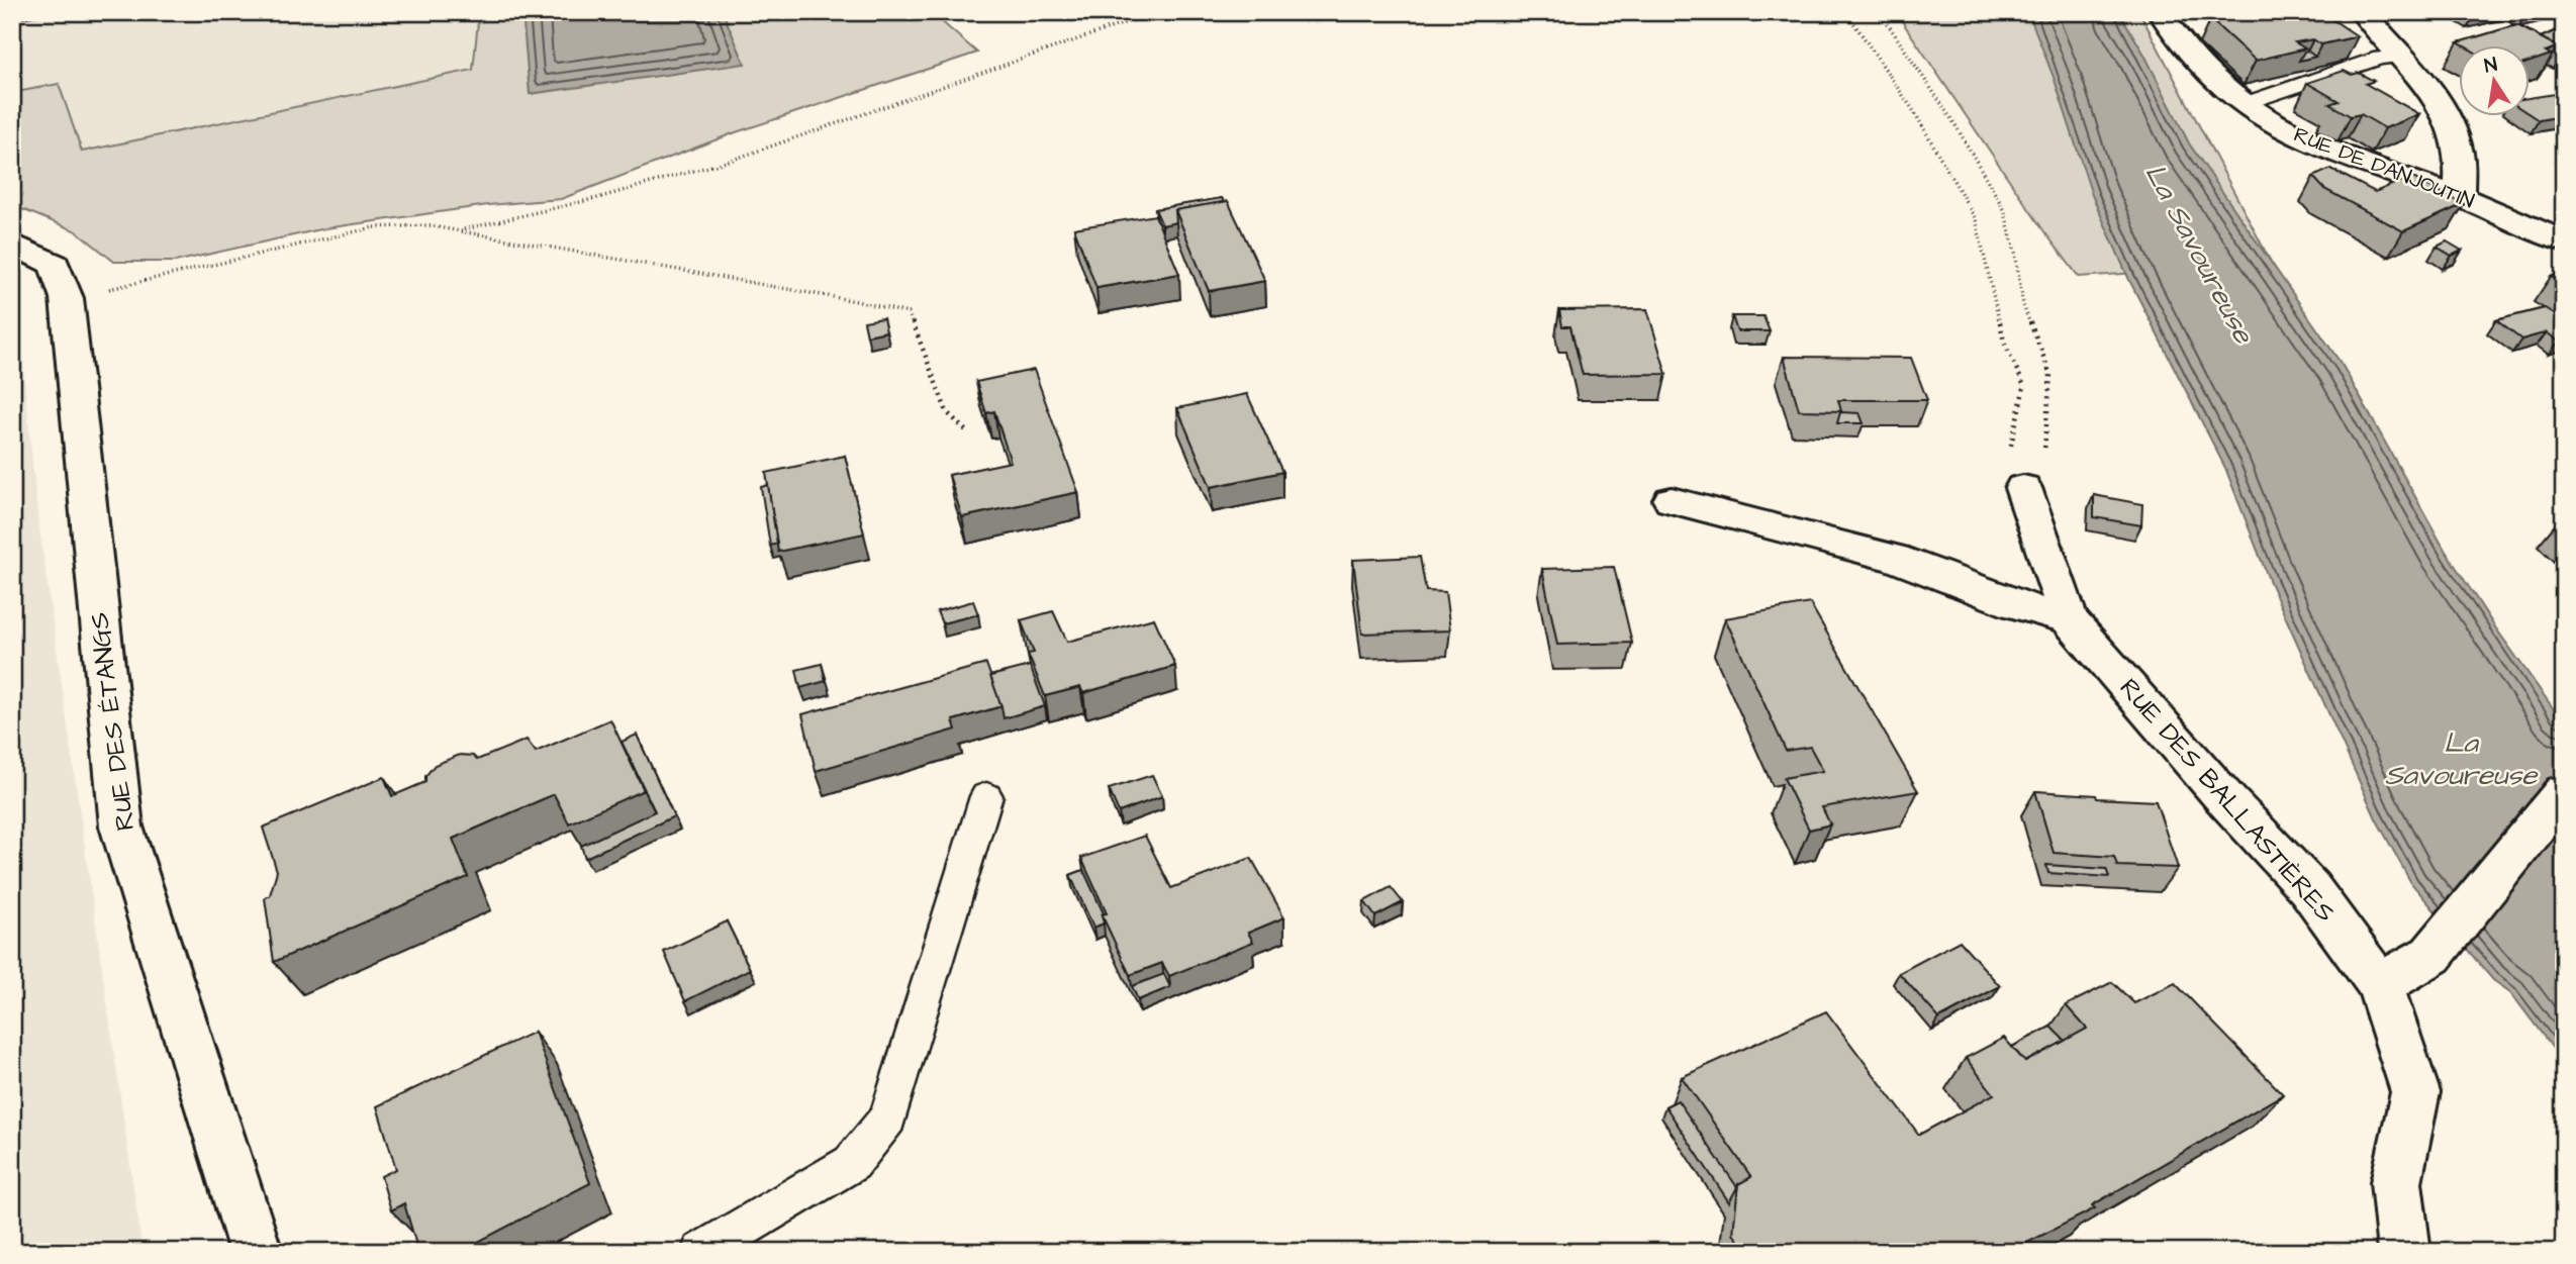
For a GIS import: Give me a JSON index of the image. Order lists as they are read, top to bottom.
{
  "streets": {
    "street": ["RUE DE DANJOUTIN", "RUE DES ÉTANGS", "RUE DES BALLASTIÈRES"]
  },
  "water": ["La Savoureuse"],
  "north": "top"
}
